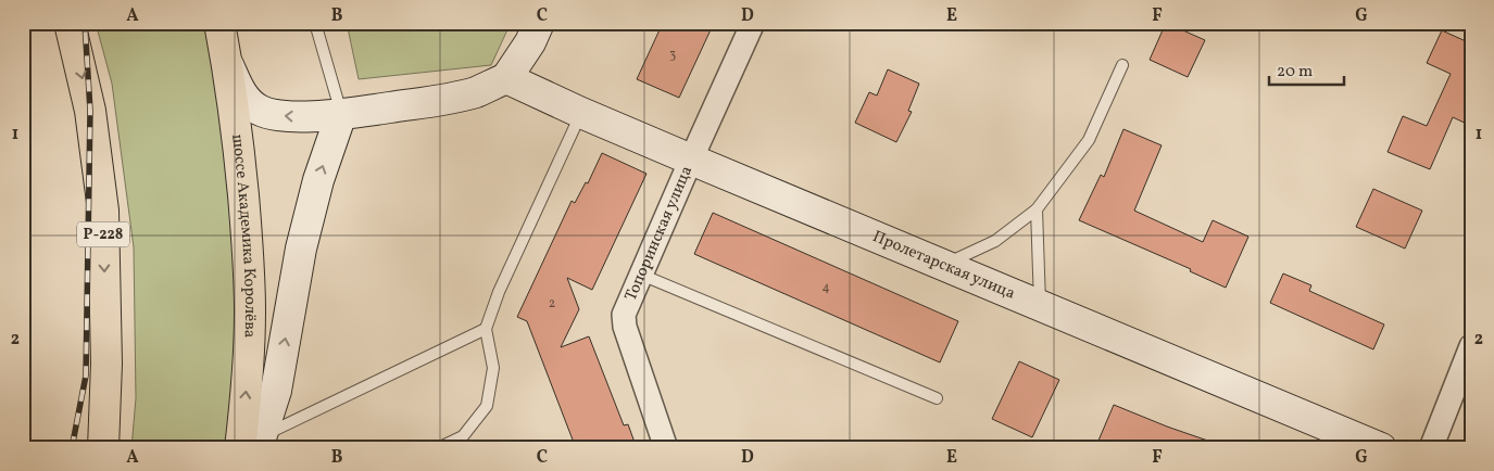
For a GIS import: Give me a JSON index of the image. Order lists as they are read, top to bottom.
{
  "streets": {
    "highway": ["Р-228", "шоссе Академика Королёва"],
    "street": ["Топоринская улица", "Пролетарская улица"]
  },
  "crossings": [
    ["Топоринская улица", "Пролетарская улица"]
  ],
  "house_numbers": ["3", "4", "2"],
  "scale_bar": "20 m",
  "grid": {
    "columns": [
      "A",
      "B",
      "C",
      "D",
      "E",
      "F",
      "G"
    ],
    "rows": ["1", "2"]
  }
}
